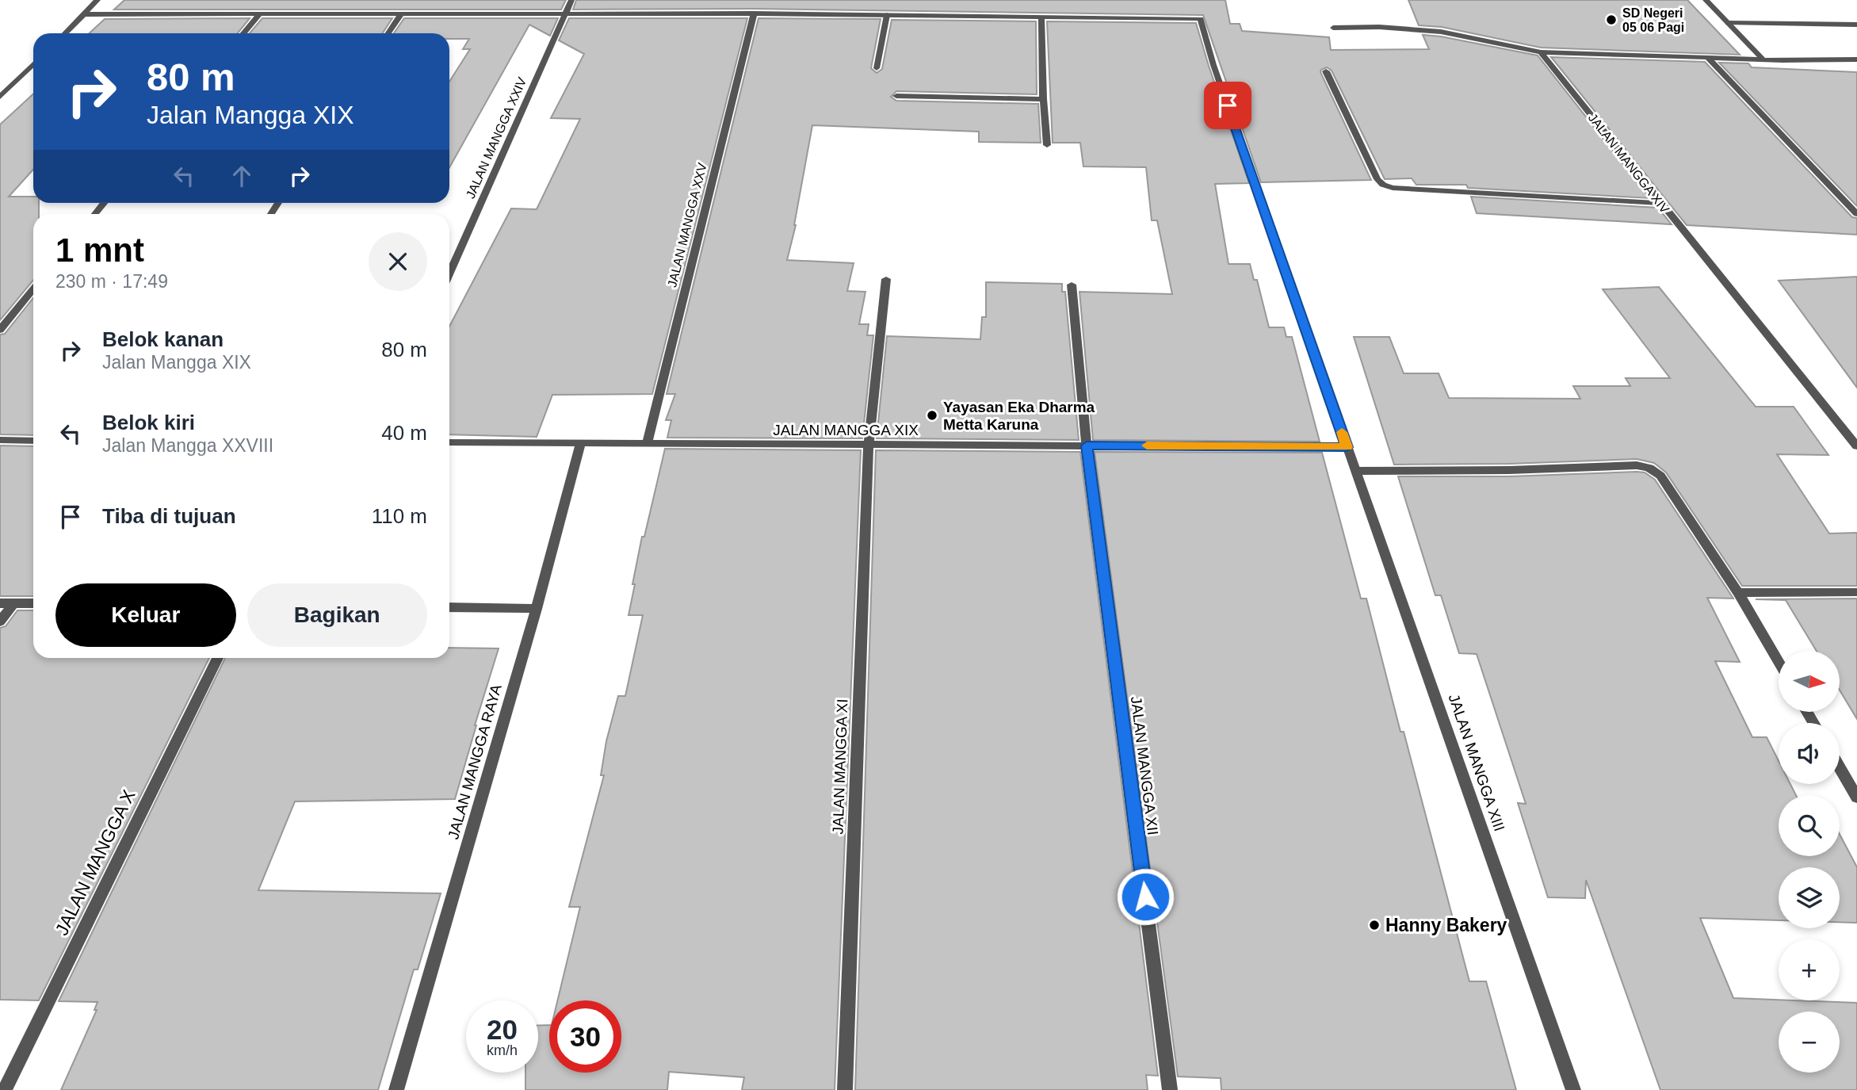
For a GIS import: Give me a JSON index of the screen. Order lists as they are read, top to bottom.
{
  "streets": {
    "street": [
      "JALAN MANGGA XXIV",
      "JALAN MANGGA XIV",
      "JALAN MANGGA XXV",
      "JALAN MANGGA XIX",
      "JALAN MANGGA RAYA",
      "JALAN MANGGA XIII",
      "JALAN MANGGA XII",
      "JALAN MANGGA XI",
      "JALAN MANGGA X"
    ]
  },
  "crossings": [
    ["JALAN MANGGA XXV", "JALAN MANGGA XIX"],
    ["JALAN MANGGA XIX", "JALAN MANGGA RAYA"],
    ["JALAN MANGGA XIX", "JALAN MANGGA XIII"],
    ["JALAN MANGGA XIX", "JALAN MANGGA XII"],
    ["JALAN MANGGA XIX", "JALAN MANGGA XI"]
  ],
  "places": ["SD Negeri 05 06 Pagi", "Yayasan Eka Dharma Metta Karuna", "Hanny Bakery"],
  "north": "right",
  "page": {
    "turn": ["80 m", "Jalan Mangga XIX"],
    "heading": ["1 mnt", "230 m · 17:49"],
    "list": [
      {
        "name": "Belok kanan",
        "note": "Jalan Mangga XIX",
        "value": "80 m"
      },
      {
        "name": "Belok kiri",
        "note": "Jalan Mangga XXVIII",
        "value": "40 m"
      },
      {
        "name": "Tiba di tujuan",
        "value": "110 m"
      }
    ],
    "buttons": ["Keluar", "Bagikan"],
    "map_buttons": ["+", "−"],
    "speed": "20 km/h",
    "limit": "30"
  }
}
